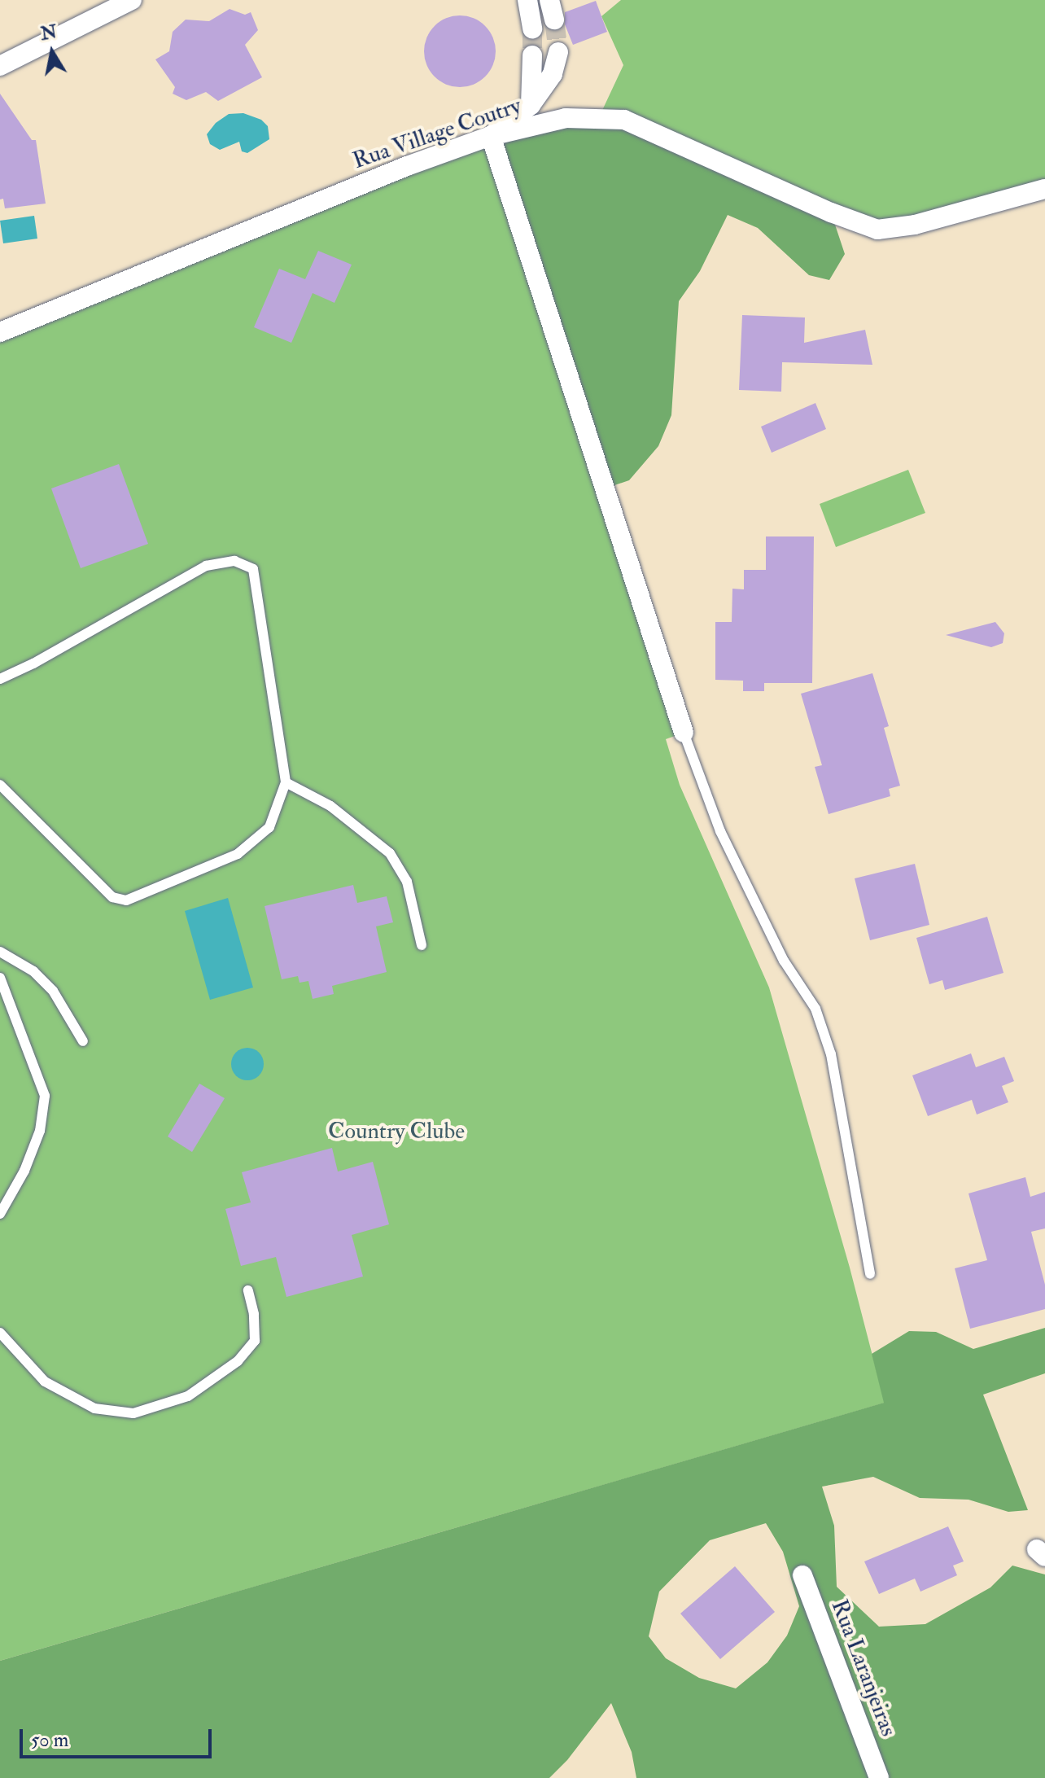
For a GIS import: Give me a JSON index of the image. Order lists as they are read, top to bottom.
{
  "streets": {
    "street": ["Rua Village Coutry", "Rua Laranjeiras"]
  },
  "parks": ["Country Clube"],
  "scale_bar": "50 m",
  "north": "top"
}
